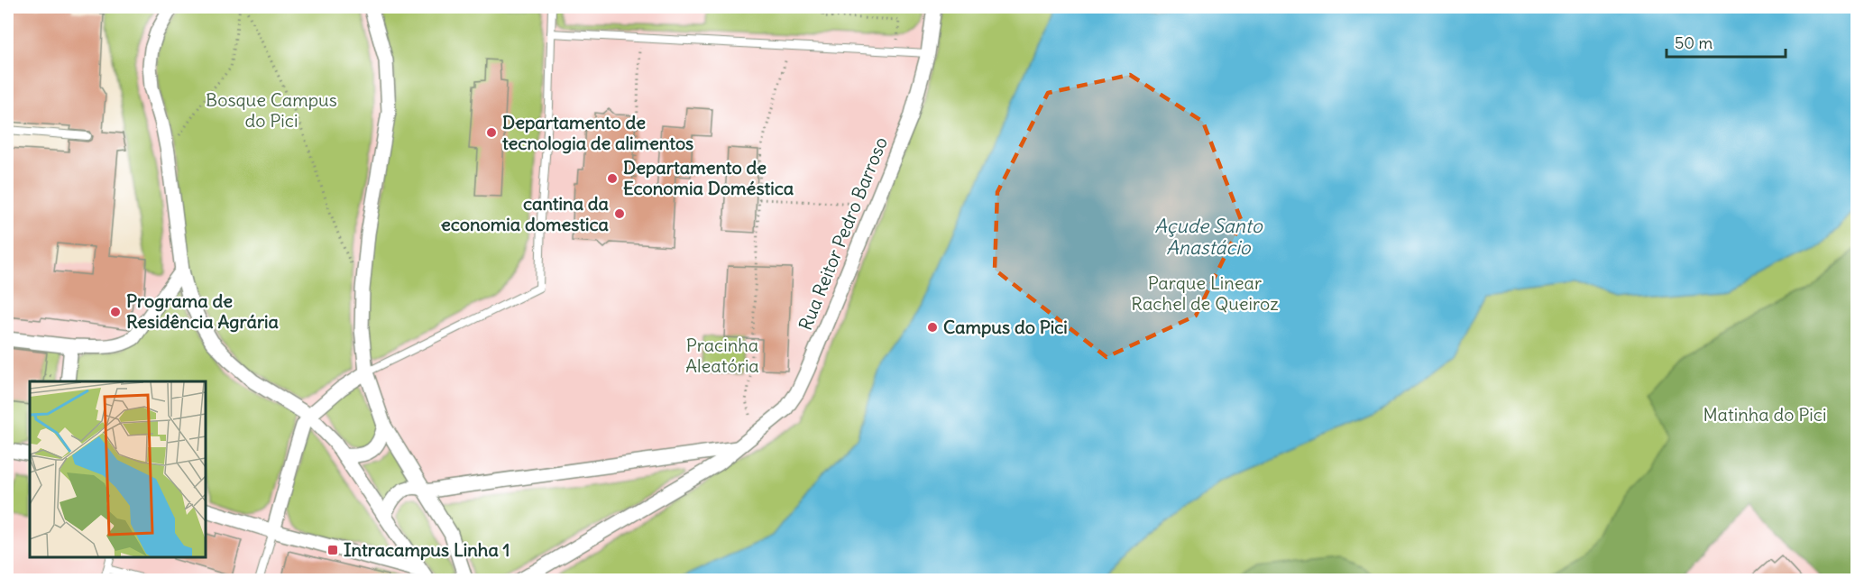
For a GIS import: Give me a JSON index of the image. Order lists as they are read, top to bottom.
{
  "streets": {
    "street": ["Rua Reitor Pedro Barroso"]
  },
  "water": ["Açude Santo Anastácio"],
  "parks": [
    "Bosque Campus do Pici",
    "Parque Linear Rachel de Queiroz",
    "Pracinha Aleatória",
    "Matinha do Pici"
  ],
  "places": {
    "other": [
      "Departamento de tecnologia de alimentos",
      "Departamento de Economia Doméstica",
      "cantina da economia domestica",
      "Programa de Residência Agrária",
      "Campus do Pici"
    ],
    "transit": ["Intracampus Linha 1"]
  },
  "scale_bar": "50 m"
}
